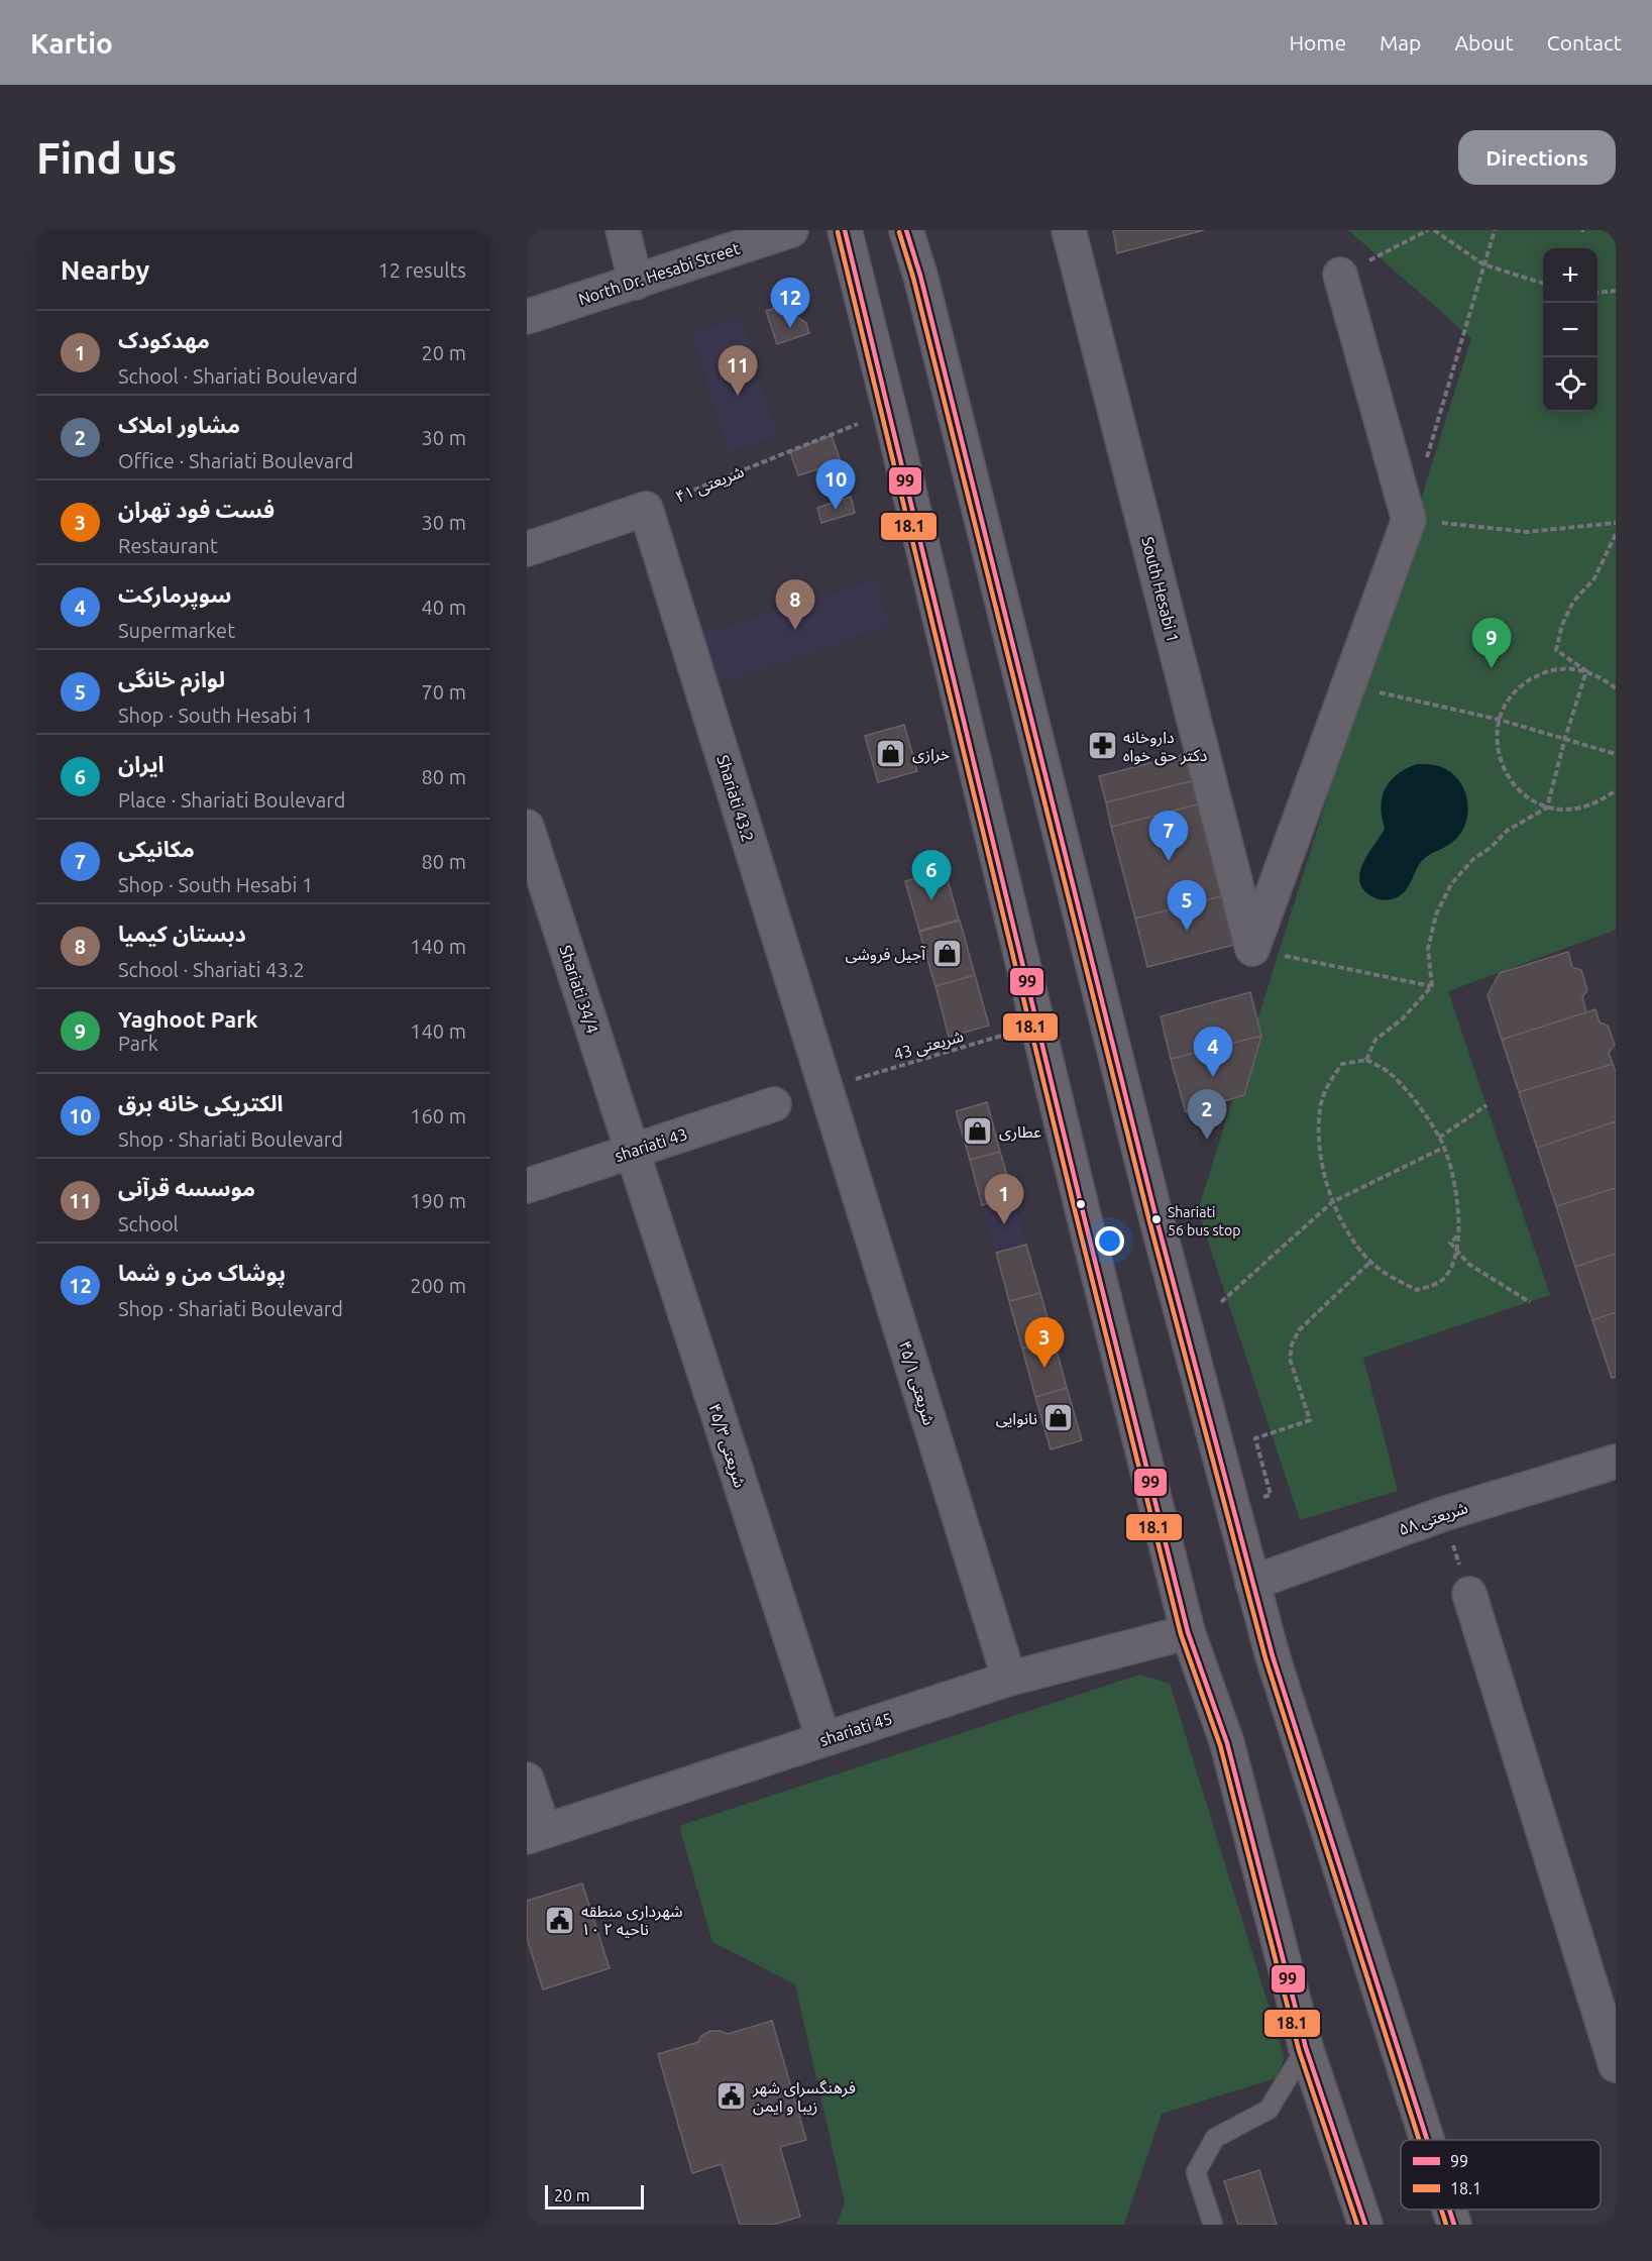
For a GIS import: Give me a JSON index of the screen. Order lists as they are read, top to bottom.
{
  "streets": {
    "street": [
      "North Dr. Hesabi Street",
      "South Hesabi 1",
      "Shariati 43.2",
      "Shariati 34/4",
      "shariati 43",
      "شریعتی ۴۵/۱",
      "شریعتی ۴۵/۳",
      "شریعتی ۵۸",
      "shariati 45"
    ],
    "path": ["شریعتی ۴۱", "شریعتی 43"]
  },
  "crossings": [
    ["شریعتی ۴۱", "Shariati 43.2"],
    ["Shariati 43.2", "شریعتی 43"],
    ["Shariati 43.2", "شریعتی ۴۵/۱"],
    ["Shariati 34/4", "shariati 43"],
    ["Shariati 34/4", "شریعتی ۴۵/۳"],
    ["شریعتی 43", "شریعتی ۴۵/۱"],
    ["shariati 43", "شریعتی ۴۵/۳"],
    ["شریعتی ۴۵/۱", "shariati 45"],
    ["شریعتی ۴۵/۳", "shariati 45"]
  ],
  "places": {
    "pharmacy": ["داروخانه دکتر حق خواه"],
    "shop": [
      "خرازی",
      "آجیل فروشی",
      "عطاری",
      "نانوایی"
    ],
    "other": ["Shariati 56 bus stop"],
    "public building": ["شهرداری منطقه ۱۰ ناحیه ۲", "فرهنگسرای شهر زیبا و ایمن"]
  },
  "lines": ["transit line 99", "transit line 18.1"],
  "legend": ["99", "18.1"],
  "scale_bar": "20 m",
  "page": {
    "header": "Kartio",
    "nav": [
      "Home",
      "Map",
      "About",
      "Contact"
    ],
    "buttons": "Directions",
    "title": "Find us",
    "heading": ["Nearby", "12 results"],
    "map_buttons": ["+", "−"],
    "pins": [
      "12",
      "11",
      "10",
      "8",
      "9",
      "7",
      "6",
      "5",
      "4",
      "2",
      "1",
      "3"
    ],
    "list": [
      {
        "mark": "1",
        "name": "مهدکودک",
        "note": "School · Shariati Boulevard",
        "value": "20 m"
      },
      {
        "mark": "2",
        "name": "مشاور املاک",
        "note": "Office · Shariati Boulevard",
        "value": "30 m"
      },
      {
        "mark": "3",
        "name": "فست فود تهران",
        "note": "Restaurant",
        "value": "30 m"
      },
      {
        "mark": "4",
        "name": "سوپرمارکت",
        "note": "Supermarket",
        "value": "40 m"
      },
      {
        "mark": "5",
        "name": "لوازم خانگی",
        "note": "Shop · South Hesabi 1",
        "value": "70 m"
      },
      {
        "mark": "6",
        "name": "ایران",
        "note": "Place · Shariati Boulevard",
        "value": "80 m"
      },
      {
        "mark": "7",
        "name": "مکانیکی",
        "note": "Shop · South Hesabi 1",
        "value": "80 m"
      },
      {
        "mark": "8",
        "name": "دبستان کیمیا",
        "note": "School · Shariati 43.2",
        "value": "140 m"
      },
      {
        "mark": "9",
        "name": "Yaghoot Park",
        "note": "Park",
        "value": "140 m"
      },
      {
        "mark": "10",
        "name": "الکتریکی خانه برق",
        "note": "Shop · Shariati Boulevard",
        "value": "160 m"
      },
      {
        "mark": "11",
        "name": "موسسه قرآنی",
        "note": "School",
        "value": "190 m"
      },
      {
        "mark": "12",
        "name": "پوشاک من و شما",
        "note": "Shop · Shariati Boulevard",
        "value": "200 m"
      }
    ],
    "scale": "20 m"
  }
}
